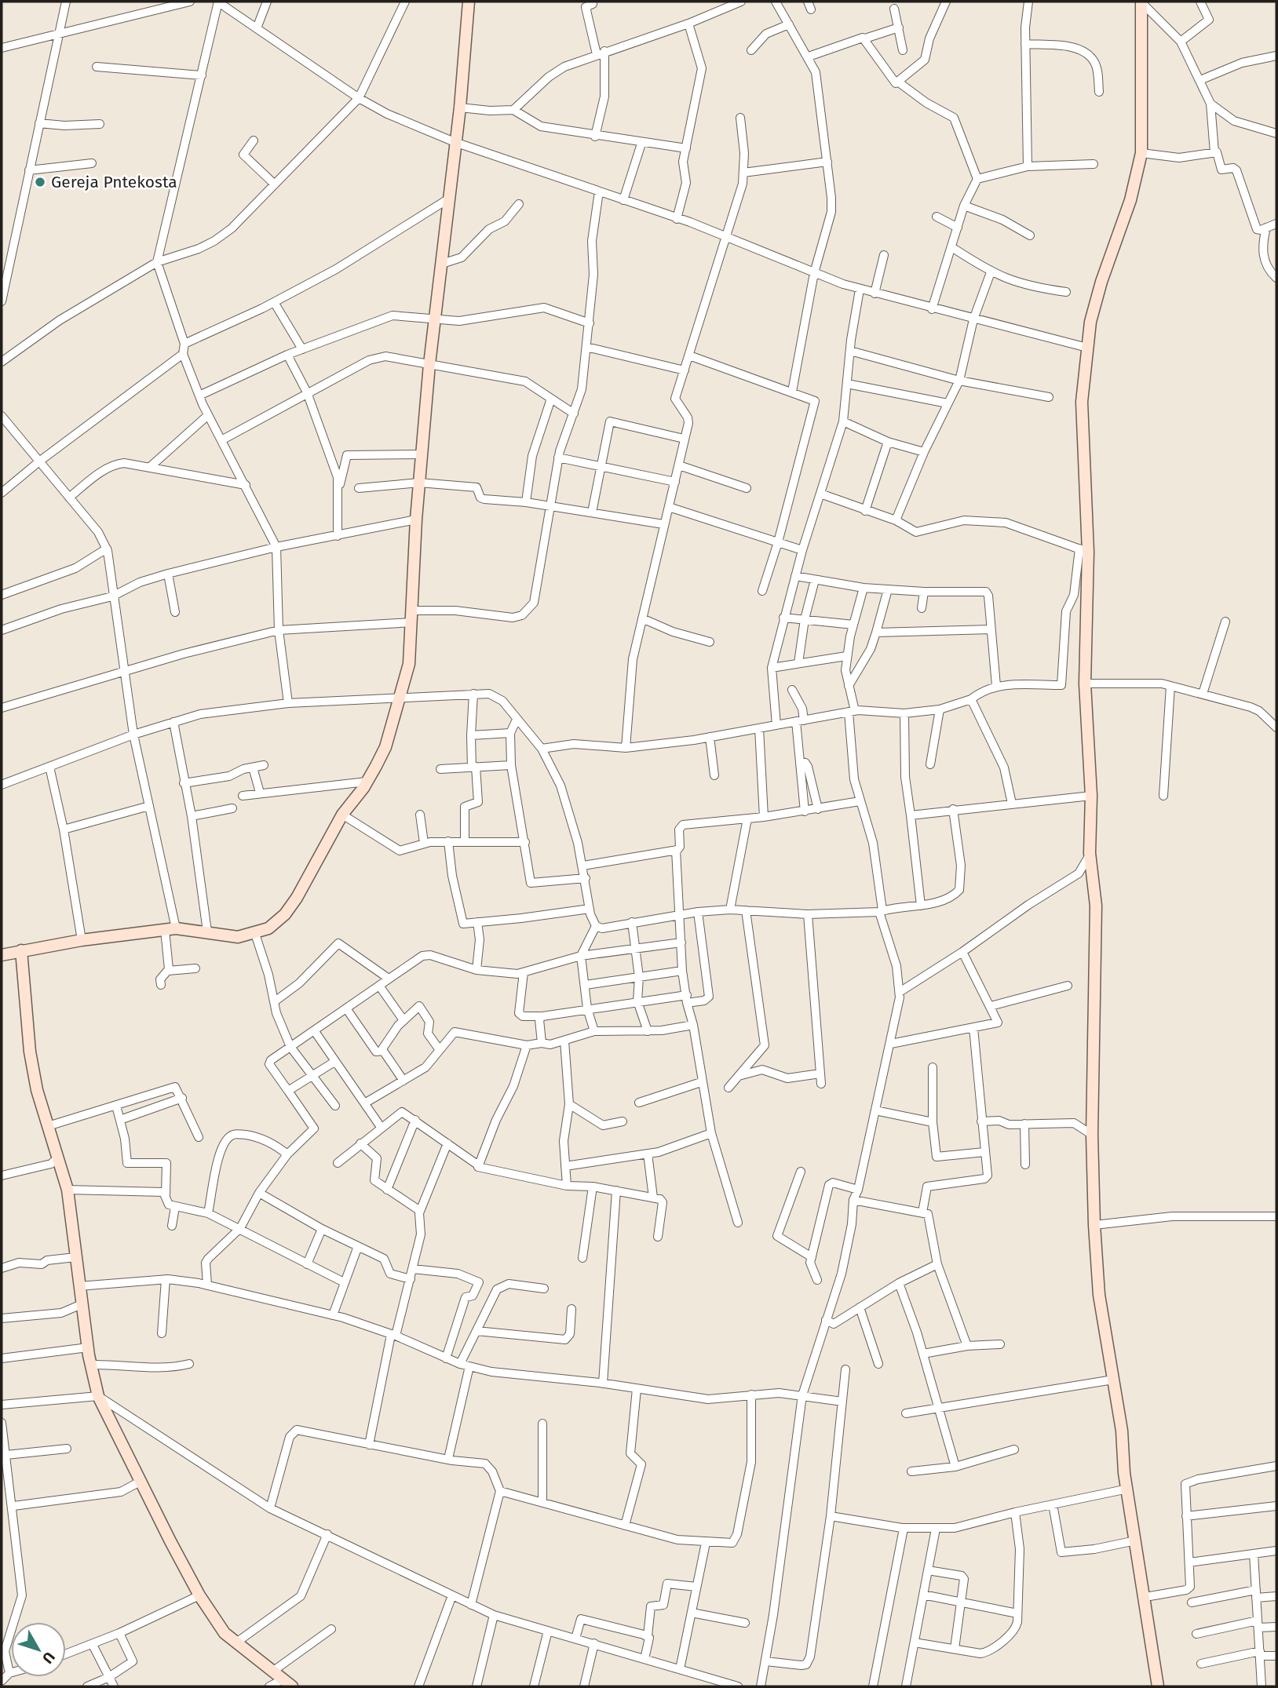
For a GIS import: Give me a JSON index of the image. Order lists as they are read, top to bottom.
{
  "places": ["Gereja Pntekosta"],
  "north": "bottom right"
}
